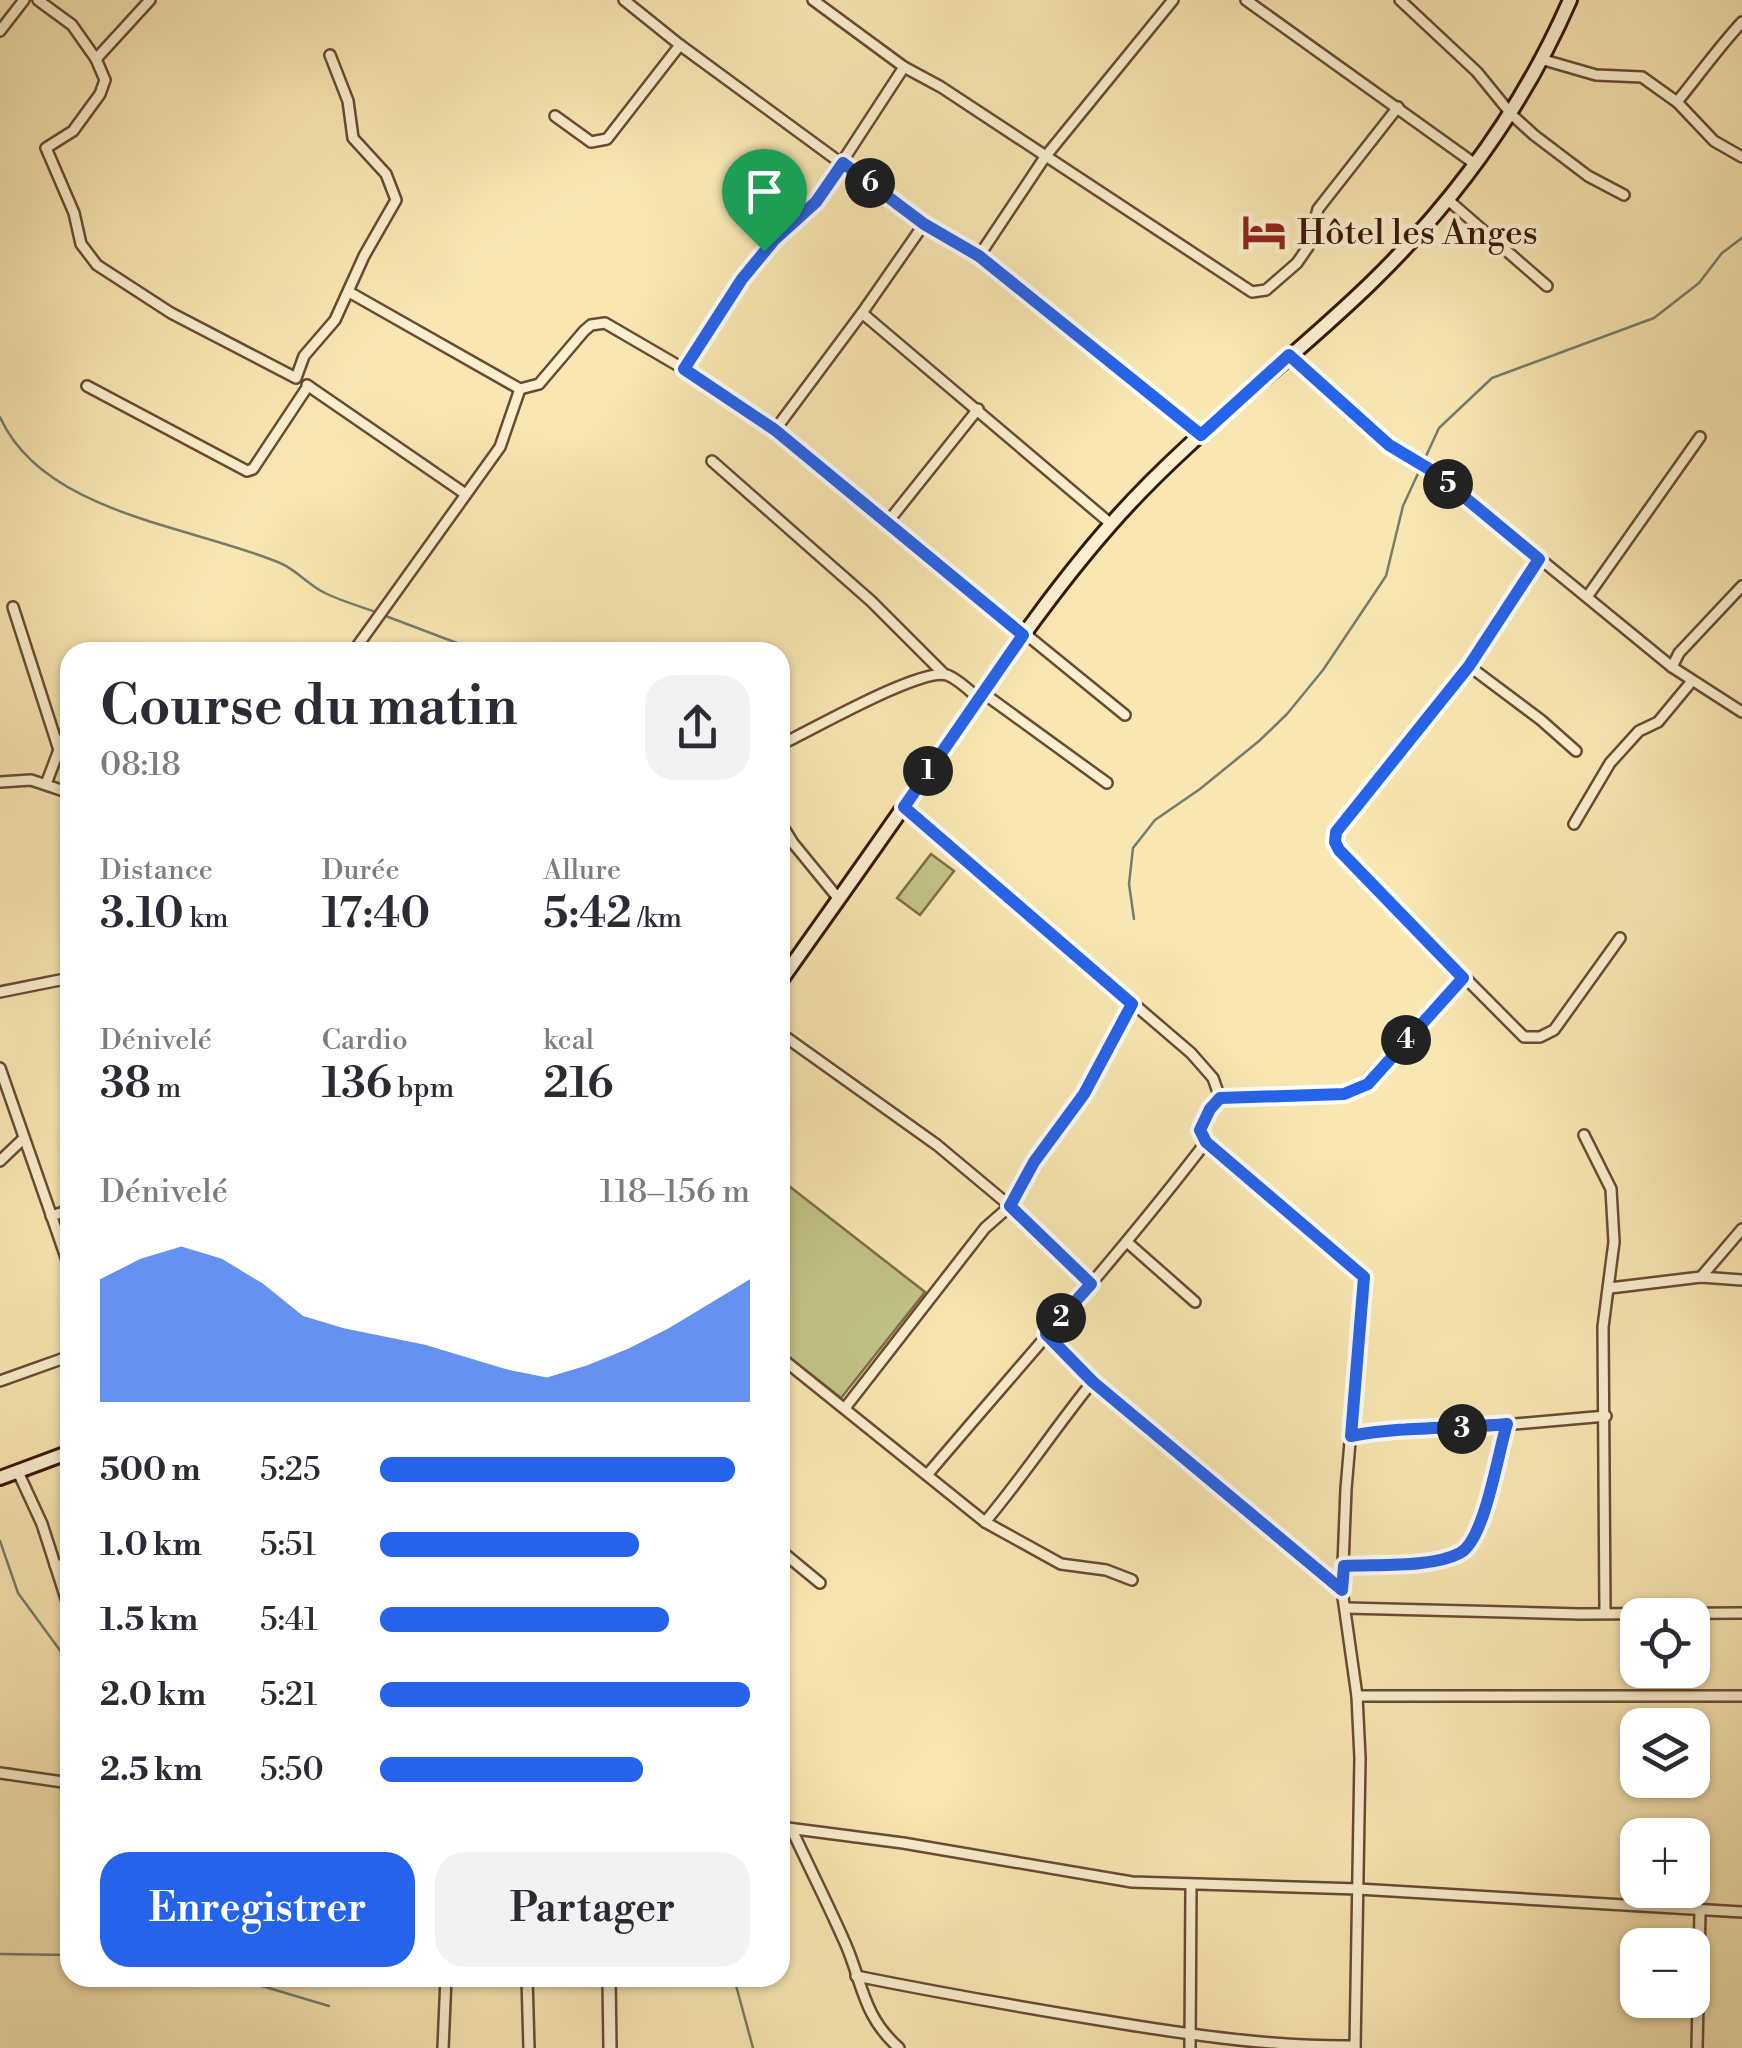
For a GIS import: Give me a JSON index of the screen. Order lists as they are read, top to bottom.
{
  "places": {
    "hotel": ["Hôtel les Anges"]
  },
  "page": {
    "pins": [
      "6",
      "5",
      "1",
      "4",
      "2",
      "3"
    ],
    "heading": ["Course du matin", "08:18"],
    "stats": [
      ["Distance", "3.10 km"],
      ["Durée", "17:40"],
      ["Allure", "5:42 /km"],
      ["Dénivelé", "38 m"],
      ["Cardio", "136 bpm"],
      ["kcal", "216"]
    ],
    "chart": ["Dénivelé", "118–156 m"],
    "list": [
      {
        "name": "500 m",
        "note": "5:25"
      },
      {
        "name": "1.0 km",
        "note": "5:51"
      },
      {
        "name": "1.5 km",
        "note": "5:41"
      },
      {
        "name": "2.0 km",
        "note": "5:21"
      },
      {
        "name": "2.5 km",
        "note": "5:50"
      }
    ],
    "map_buttons": ["+", "−"],
    "buttons": ["Enregistrer", "Partager"]
  }
}
